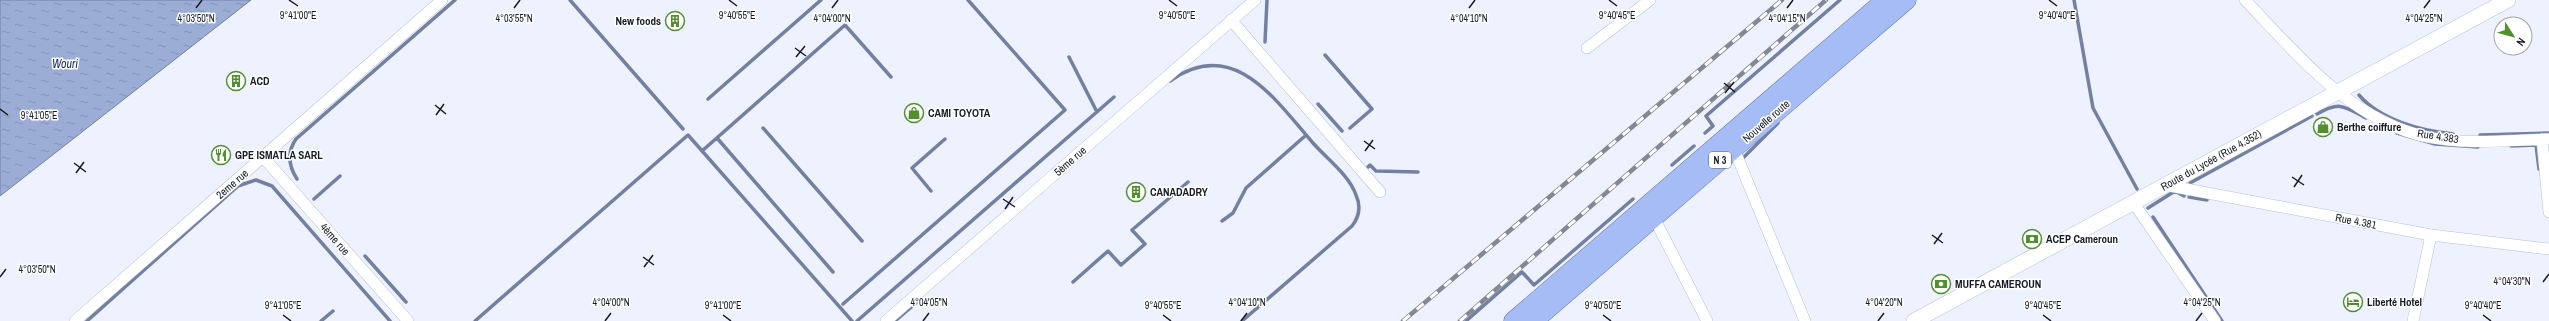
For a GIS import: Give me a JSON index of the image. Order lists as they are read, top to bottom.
{
  "streets": {
    "highway": ["Nouvelle route", "N 3"],
    "main road": ["Route du Lycée (Rue 4.352)"],
    "street": [
      "Rue 4.383",
      "5ème rue",
      "2eme rue",
      "Rue 4.381",
      "4ème rue"
    ]
  },
  "crossings": [
    ["Rue 4.383", "Route du Lycée (Rue 4.352)"],
    ["Route du Lycée (Rue 4.352)", "Rue 4.381"],
    ["2eme rue", "4ème rue"]
  ],
  "water": ["Wouri"],
  "places": {
    "building": ["New foods", "ACD", "CANADADRY"],
    "shop": ["CAMI TOYOTA", "Berthe coiffure"],
    "restaurant": ["GPE ISMATLA SARL"],
    "bank": ["ACEP Cameroun", "MUFFA CAMEROUN"],
    "hotel": ["Liberté Hotel"]
  },
  "north": "bottom right",
  "coordinates": [
    "9°41'00\"E",
    "9°40'50\"E",
    "9°40'55\"E",
    "9°40'45\"E",
    "9°40'40\"E",
    "4°03'50\"N",
    "4°03'55\"N",
    "4°04'10\"N",
    "4°04'15\"N",
    "4°04'25\"N",
    "4°04'00\"N",
    "9°41'05\"E",
    "4°04'30\"N",
    "4°04'05\"N",
    "4°04'20\"N"
  ]
}
